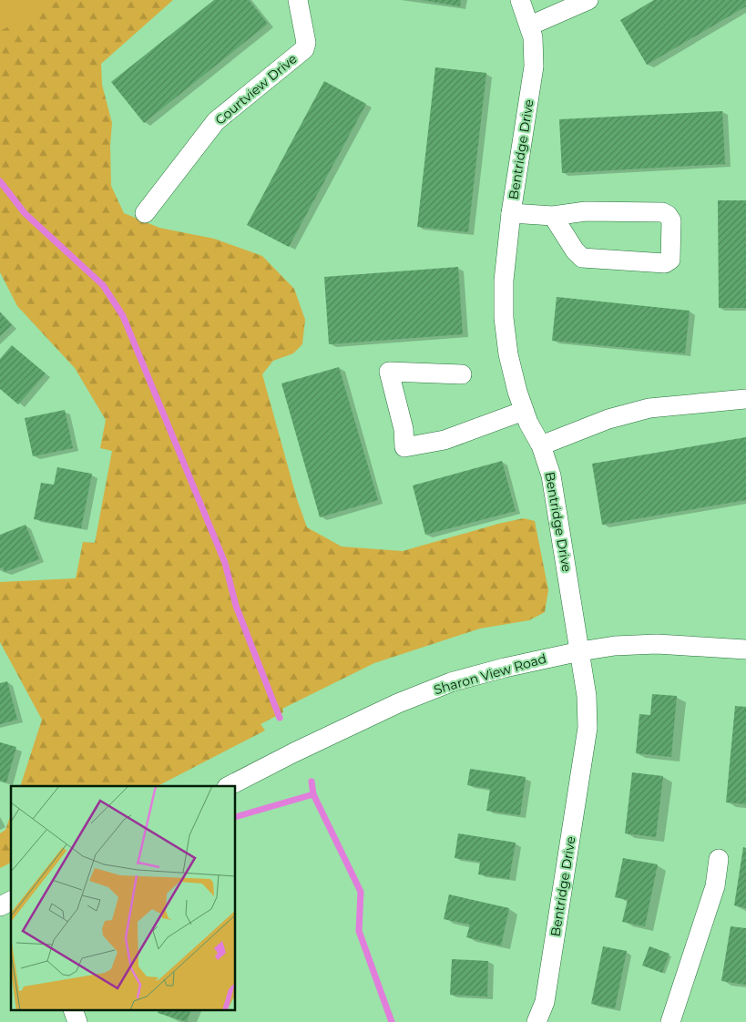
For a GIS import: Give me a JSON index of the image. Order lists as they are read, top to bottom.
{
  "streets": {
    "street": ["Courtview Drive", "Bentridge Drive", "Sharon View Road"]
  },
  "crossings": [
    ["Bentridge Drive", "Sharon View Road"]
  ]
}
